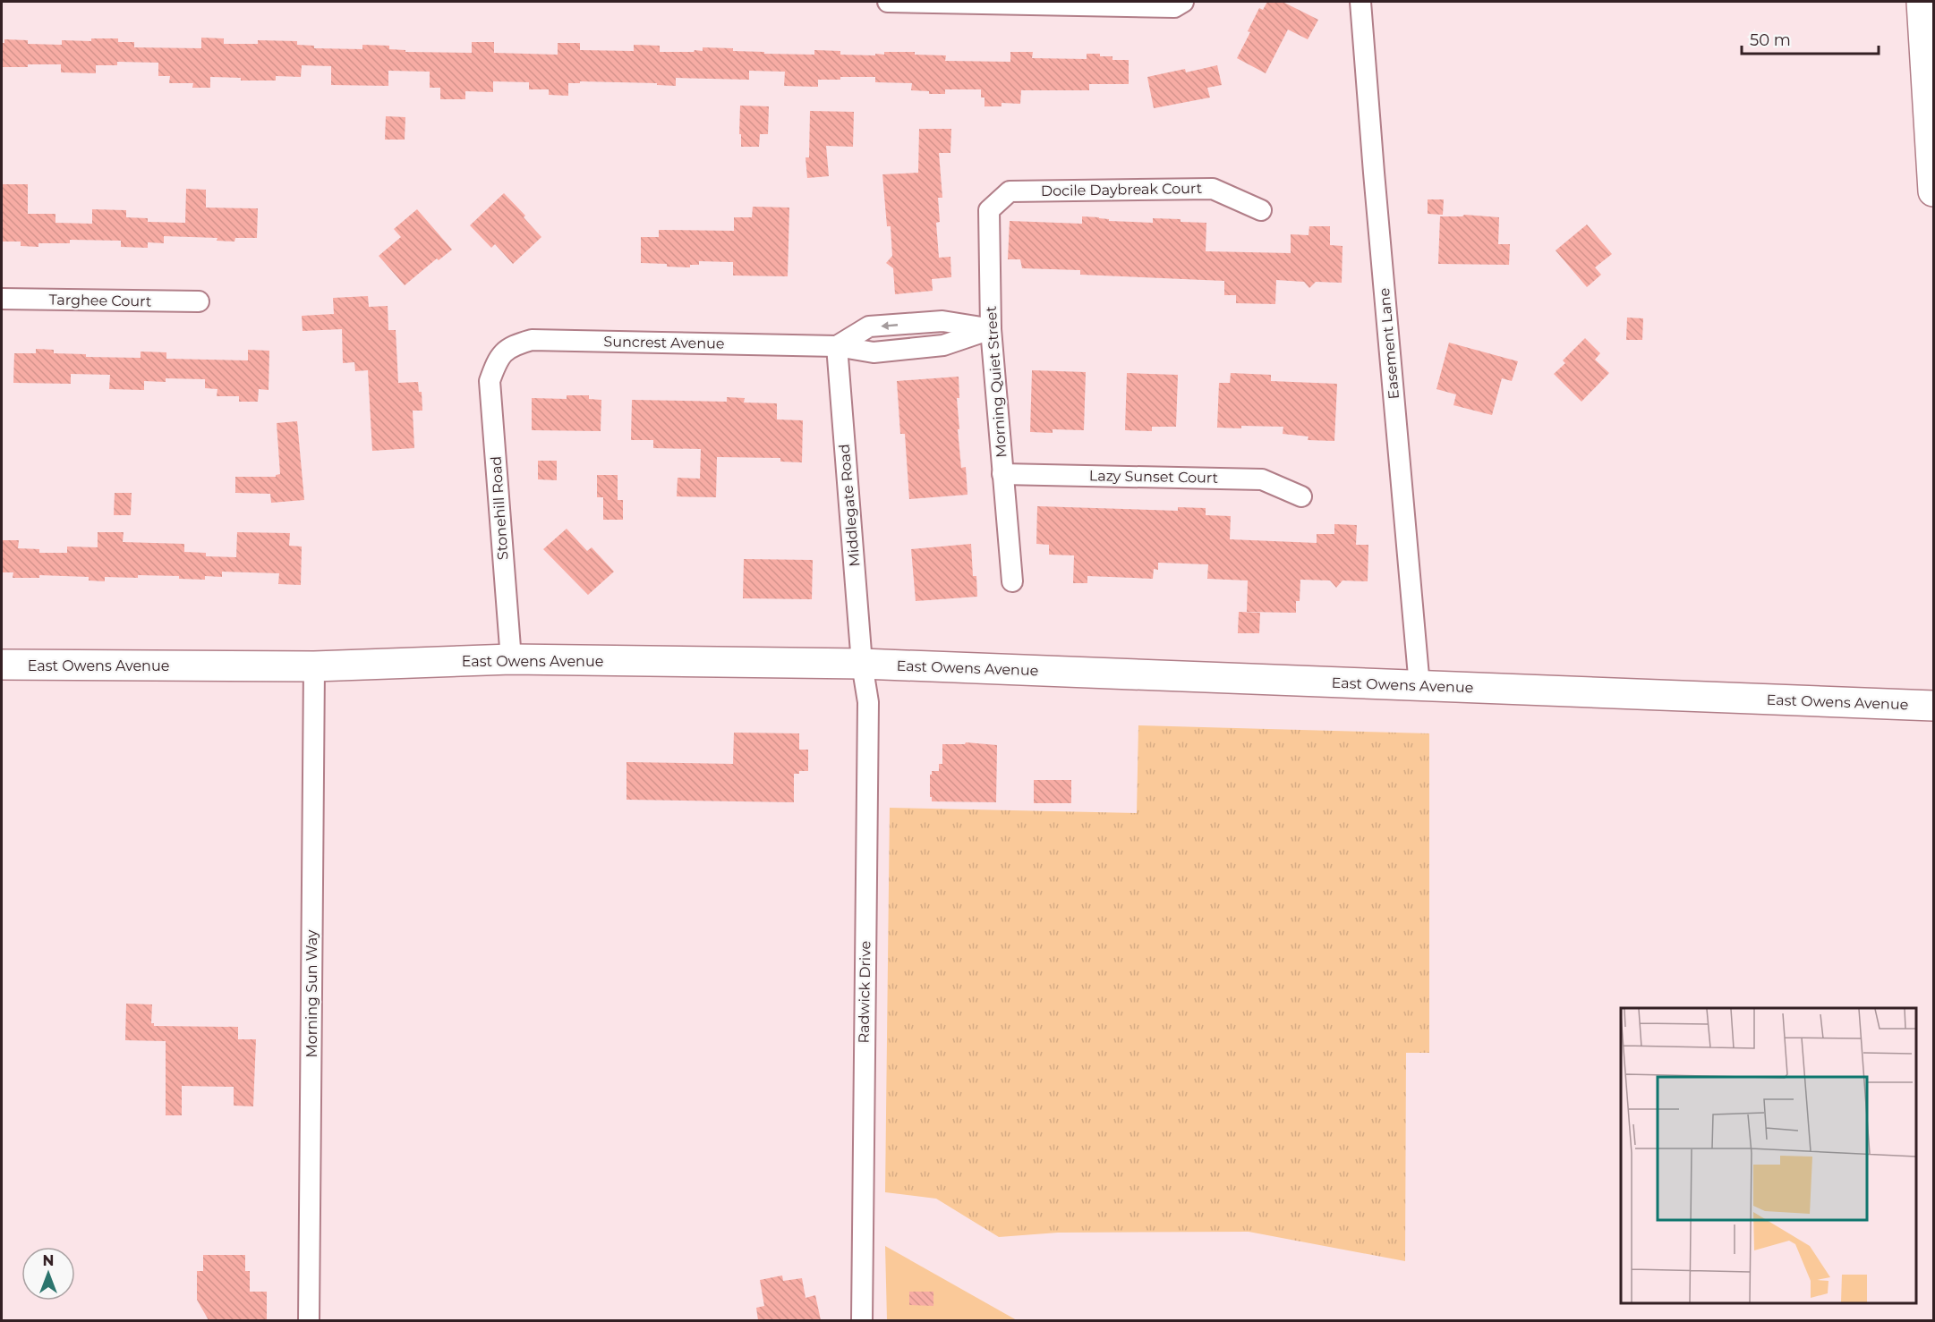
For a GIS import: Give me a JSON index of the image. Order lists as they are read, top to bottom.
{
  "streets": {
    "street": [
      "Docile Daybreak Court",
      "Targhee Court",
      "Suncrest Avenue",
      "Easement Lane",
      "Morning Quiet Street",
      "Lazy Sunset Court",
      "Middlegate Road",
      "Stonehill Road",
      "East Owens Avenue",
      "Radwick Drive",
      "Morning Sun Way"
    ]
  },
  "crossings": [
    ["Docile Daybreak Court", "Morning Quiet Street"],
    ["Suncrest Avenue", "Morning Quiet Street"],
    ["Suncrest Avenue", "Middlegate Road"],
    ["Suncrest Avenue", "Stonehill Road"],
    ["Easement Lane", "East Owens Avenue"],
    ["Morning Quiet Street", "Lazy Sunset Court"],
    ["Middlegate Road", "East Owens Avenue"],
    ["Middlegate Road", "Radwick Drive"],
    ["Stonehill Road", "East Owens Avenue"],
    ["East Owens Avenue", "Radwick Drive"],
    ["East Owens Avenue", "Morning Sun Way"]
  ],
  "scale_bar": "50 m",
  "north": "top"
}
